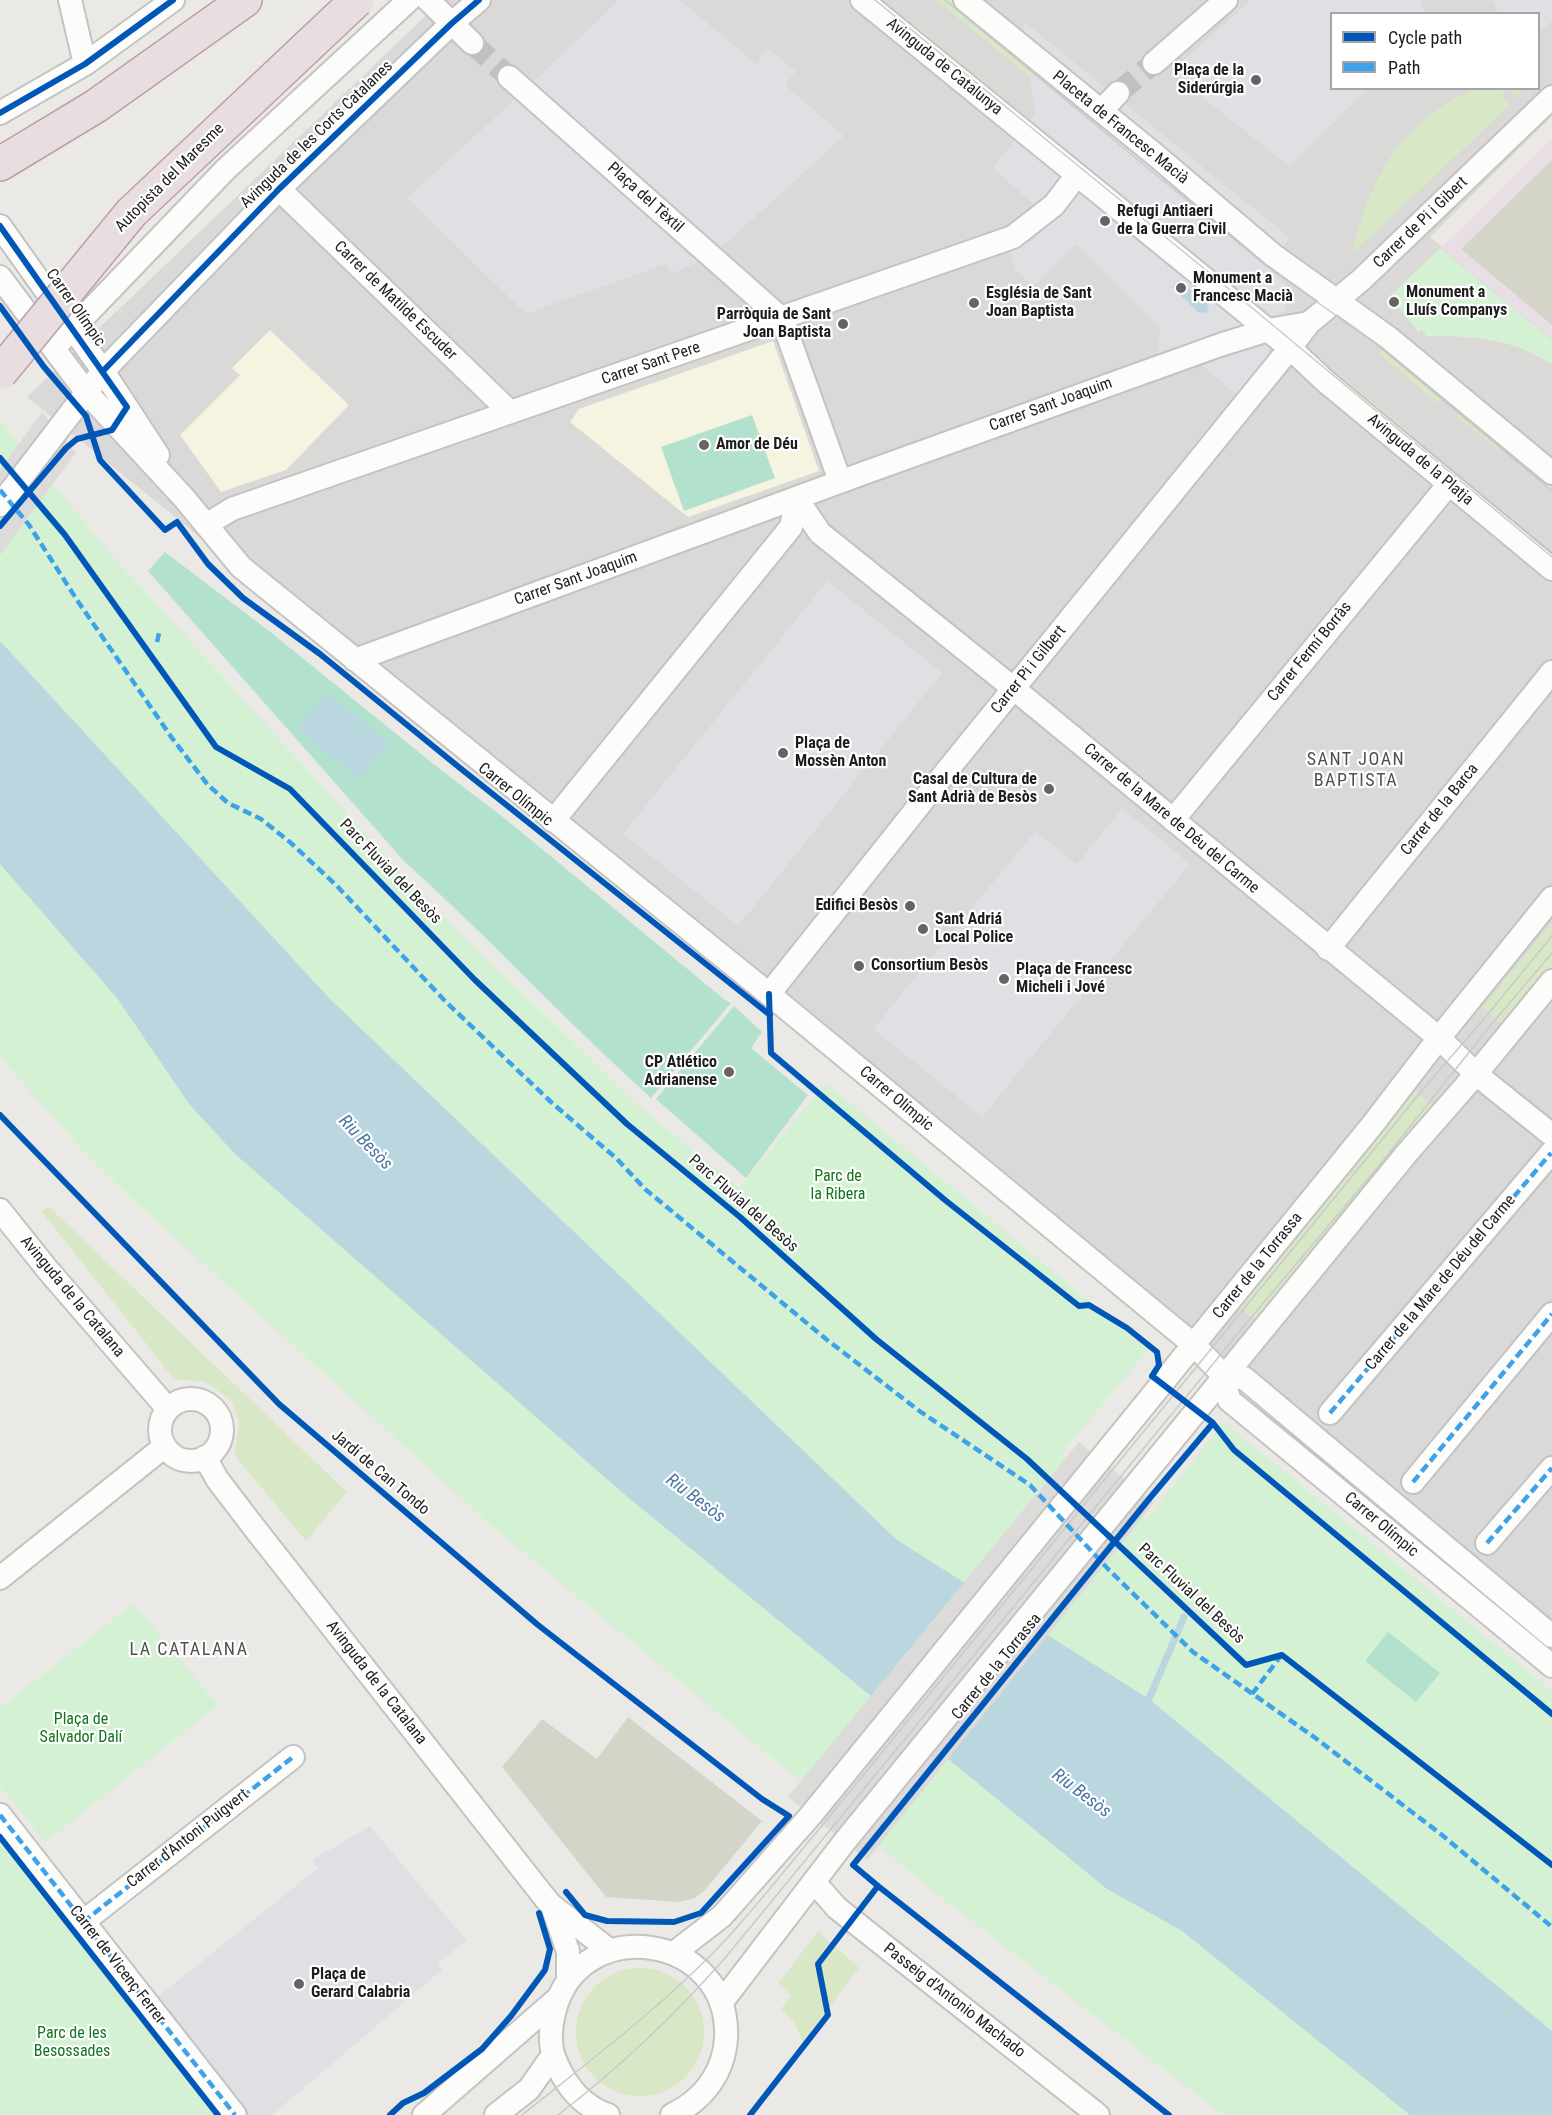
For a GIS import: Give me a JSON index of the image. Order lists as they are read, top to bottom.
{
  "streets": {
    "highway": ["Autopista del Maresme"],
    "street": [
      "Avinguda de Catalunya",
      "Placeta de Francesc Macià",
      "Avinguda de les Corts Catalanes",
      "Plaça del Tèxtil",
      "Carrer de Pi i Gibert",
      "Carrer de Matilde Escuder",
      "Carrer Olímpic",
      "Carrer Sant Pere",
      "Carrer Sant Joaquim",
      "Avinguda de la Platja",
      "Carrer Fermí Borràs",
      "Carrer Pi i Gilbert",
      "Carrer de la Barca",
      "Carrer de la Mare de Déu del Carme",
      "Carrer de la Torrassa",
      "Avinguda de la Catalana",
      "Carrer d'Antoni Puigvert",
      "Carrer de Vicenç Ferrer",
      "Passeig d'Antonio Machado"
    ],
    "cycle path": ["Parc Fluvial del Besòs", "Jardí de Can Tondo"]
  },
  "crossings": [
    ["Avinguda de Catalunya", "Carrer Sant Pere"],
    ["Placeta de Francesc Macià", "Carrer de Pi i Gibert"],
    ["Avinguda de les Corts Catalanes", "Carrer de Matilde Escuder"],
    ["Avinguda de les Corts Catalanes", "Carrer Olímpic"],
    ["Plaça del Tèxtil", "Carrer Sant Pere"],
    ["Carrer de Pi i Gibert", "Carrer Sant Joaquim"],
    ["Carrer de Pi i Gibert", "Avinguda de la Platja"],
    ["Carrer de Pi i Gibert", "Carrer Pi i Gilbert"],
    ["Carrer de Matilde Escuder", "Carrer Sant Pere"],
    ["Carrer Olímpic", "Carrer Sant Pere"],
    ["Carrer Olímpic", "Carrer Sant Joaquim"],
    ["Carrer Olímpic", "Carrer Pi i Gilbert"],
    ["Carrer Olímpic", "Carrer de la Torrassa"],
    ["Carrer Sant Joaquim", "Carrer de la Mare de Déu del Carme"],
    ["Avinguda de la Platja", "Carrer Fermí Borràs"],
    ["Avinguda de la Platja", "Carrer Pi i Gilbert"],
    ["Carrer Fermí Borràs", "Carrer de la Mare de Déu del Carme"],
    ["Carrer Pi i Gilbert", "Carrer de la Mare de Déu del Carme"],
    ["Carrer de la Barca", "Carrer de la Mare de Déu del Carme"],
    ["Carrer de la Mare de Déu del Carme", "Carrer de la Torrassa"],
    ["Carrer de la Torrassa", "Passeig d'Antonio Machado"],
    ["Carrer d'Antoni Puigvert", "Carrer de Vicenç Ferrer"]
  ],
  "districts": ["SANT JOAN BAPTISTA", "LA CATALANA"],
  "water": ["Riu Besòs"],
  "parks": ["Parc de la Ribera", "Plaça de Salvador Dalí", "Parc de les Besossades"],
  "places": [
    "Plaça de la Siderúrgia",
    "Refugi Antiaeri de la Guerra Civil",
    "Monument a Francesc Macià",
    "Monument a Lluís Companys",
    "Església de Sant Joan Baptista",
    "Parròquia de Sant Joan Baptista",
    "Amor de Déu",
    "Plaça de Mossèn Anton",
    "Casal de Cultura de Sant Adrià de Besòs",
    "Edifici Besòs",
    "Sant Adriá Local Police",
    "Consortium Besòs",
    "Plaça de Francesc Micheli i Jové",
    "CP Atlético Adrianense",
    "Plaça de Gerard Calabria"
  ],
  "legend": ["Cycle path", "Path"]
}
